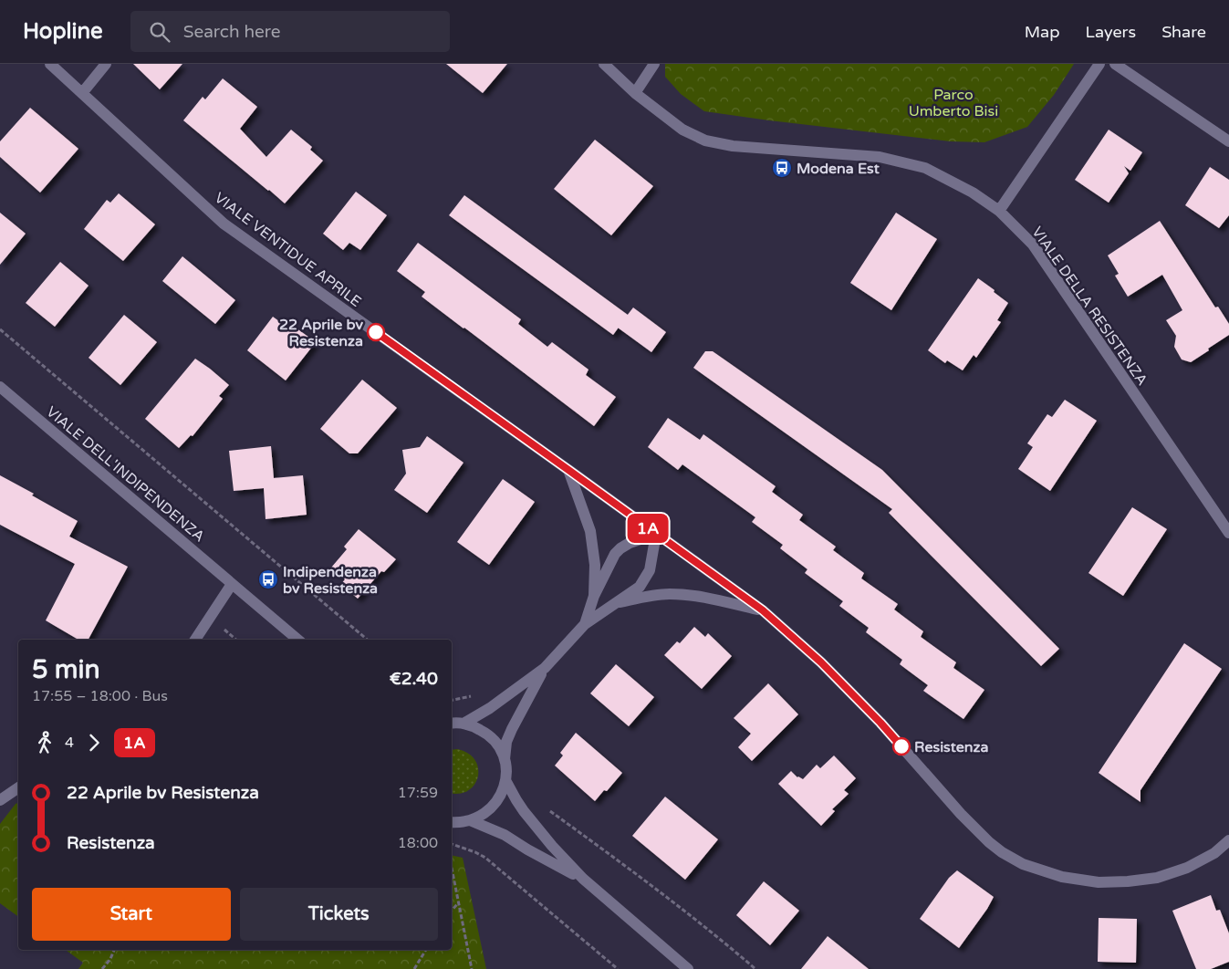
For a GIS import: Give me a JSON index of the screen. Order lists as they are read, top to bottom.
{
  "streets": {
    "street": ["VIALE VENTIDUE APRILE", "VIALE DELLA RESISTENZA", "VIALE DELL'INDIPENDENZA"]
  },
  "parks": ["Parco Umberto Bisi"],
  "places": {
    "bus stop": ["Modena Est", "Indipendenza bv Resistenza"],
    "other": ["22 Aprile bv Resistenza", "Resistenza"]
  },
  "lines": ["bus line 1A"],
  "page": {
    "header": "Hopline",
    "search": "Search here",
    "nav": ["Map", "Layers", "Share"],
    "on_map": "1A",
    "heading": ["5 min", "17:55 – 18:00 · Bus", "€2.40"],
    "legs": ["4", "1A"],
    "list": [
      {
        "name": "22 Aprile bv Resistenza",
        "value": "17:59"
      },
      {
        "name": "Resistenza",
        "value": "18:00"
      }
    ],
    "buttons": ["Start", "Tickets"]
  }
}
